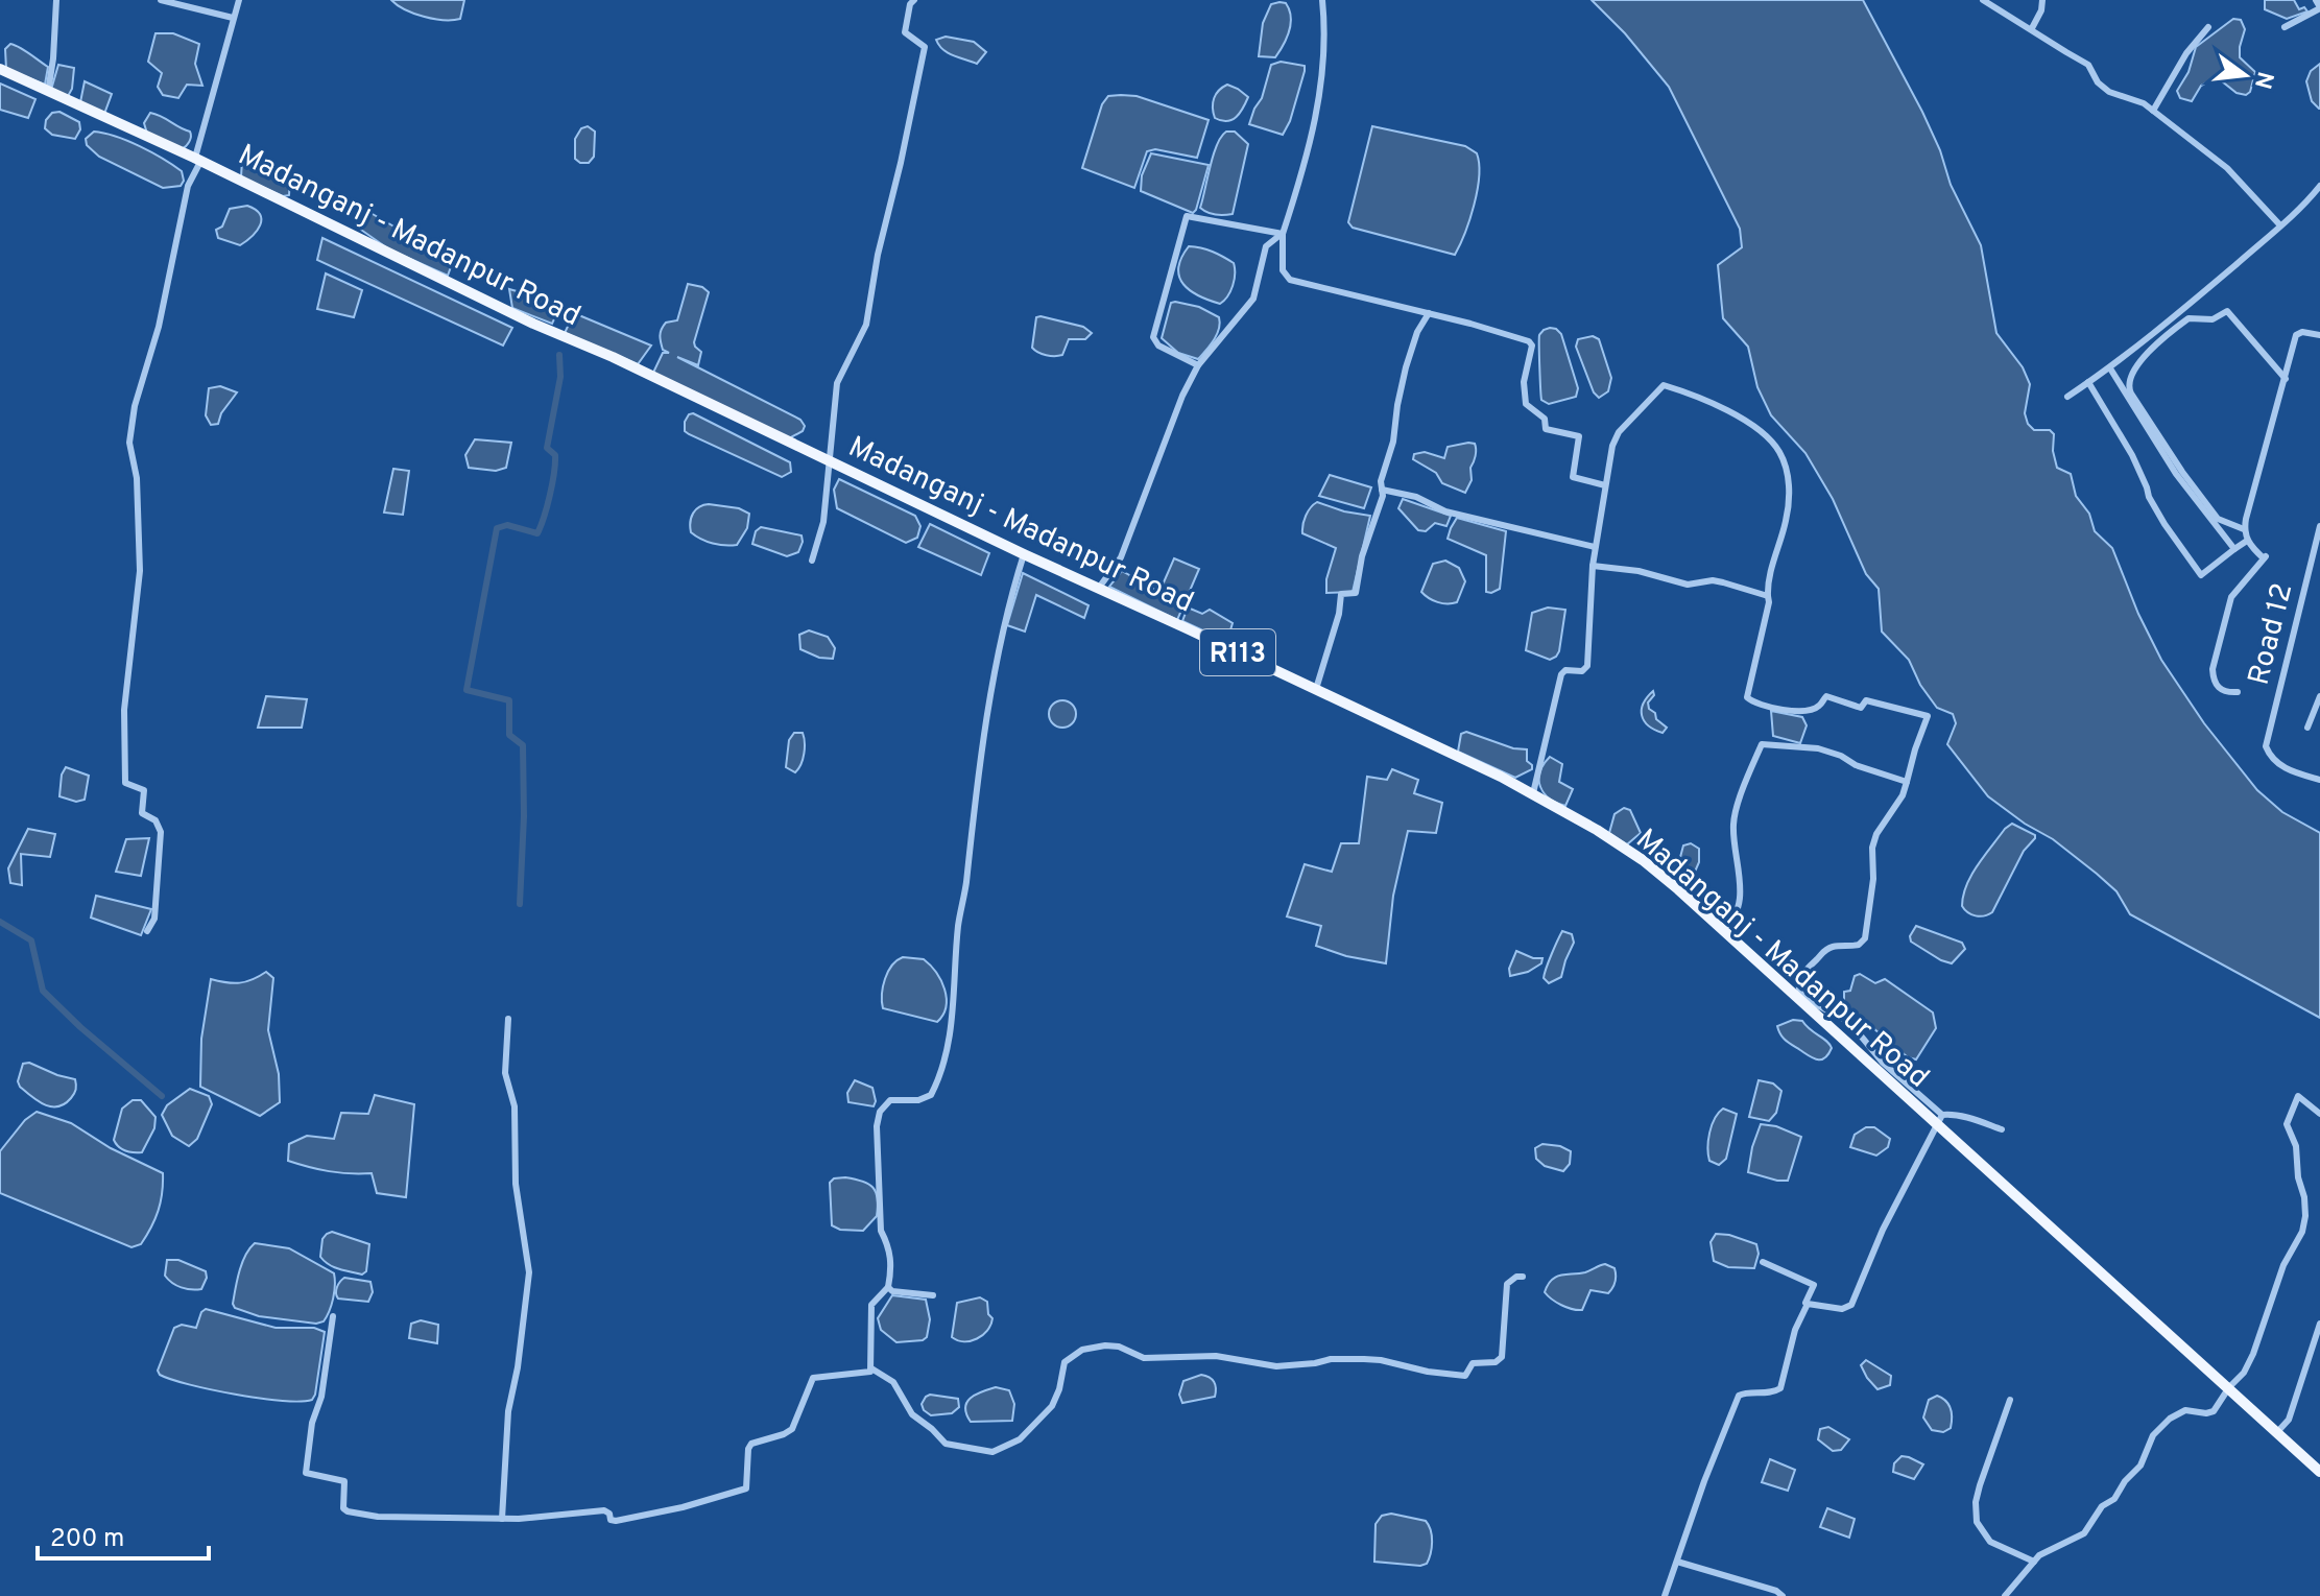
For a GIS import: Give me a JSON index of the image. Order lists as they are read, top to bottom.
{
  "streets": {
    "main road": ["Madanganj - Madanpur Road", "R113"],
    "street": ["Road 12"]
  },
  "scale_bar": "200 m",
  "north": "right"
}
